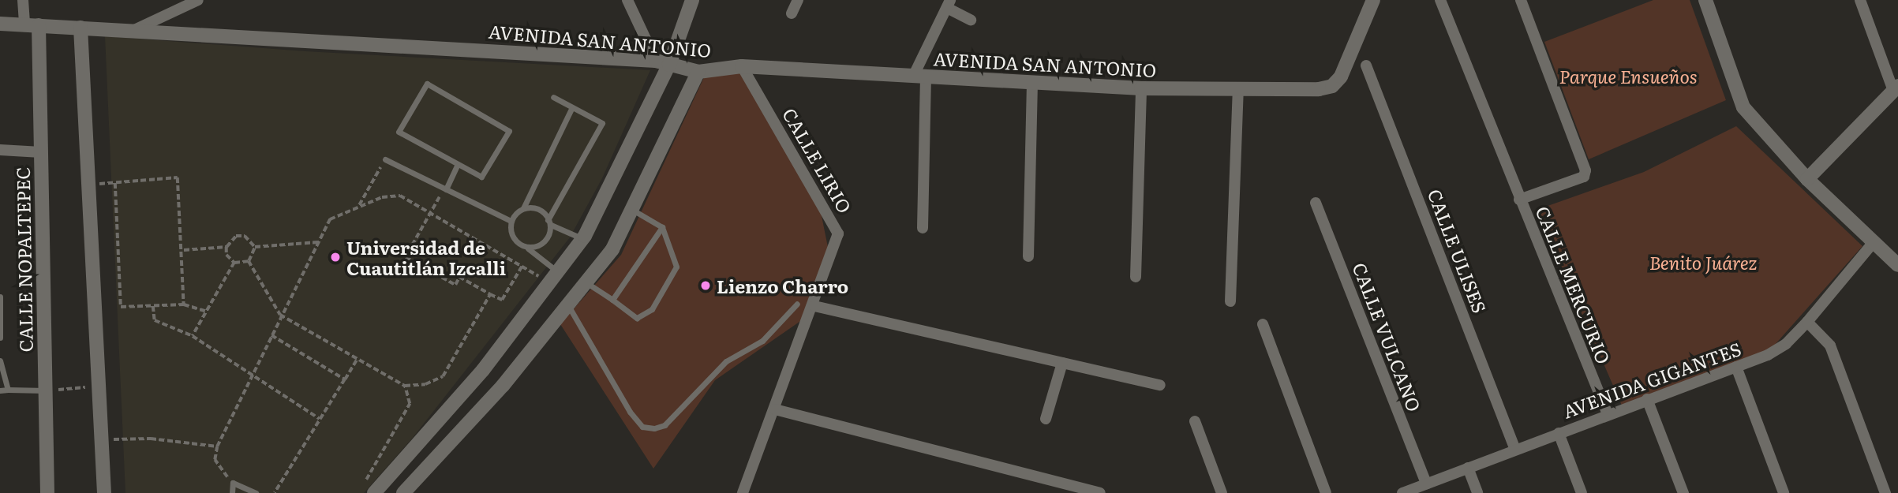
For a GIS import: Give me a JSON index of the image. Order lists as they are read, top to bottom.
{
  "streets": {
    "street": [
      "AVENIDA SAN ANTONIO",
      "CALLE LIRIO",
      "CALLE ULISES",
      "CALLE NOPALTEPEC",
      "CALLE MERCURIO",
      "CALLE VULCANO",
      "AVENIDA GIGANTES"
    ]
  },
  "crossings": [
    ["AVENIDA SAN ANTONIO", "CALLE LIRIO"],
    ["AVENIDA SAN ANTONIO", "CALLE NOPALTEPEC"],
    ["CALLE ULISES", "AVENIDA GIGANTES"],
    ["CALLE MERCURIO", "AVENIDA GIGANTES"],
    ["CALLE VULCANO", "AVENIDA GIGANTES"]
  ],
  "parks": ["Parque Ensueños", "Benito Juárez"],
  "places": ["Universidad de Cuautitlán Izcalli", "Lienzo Charro"]
}
